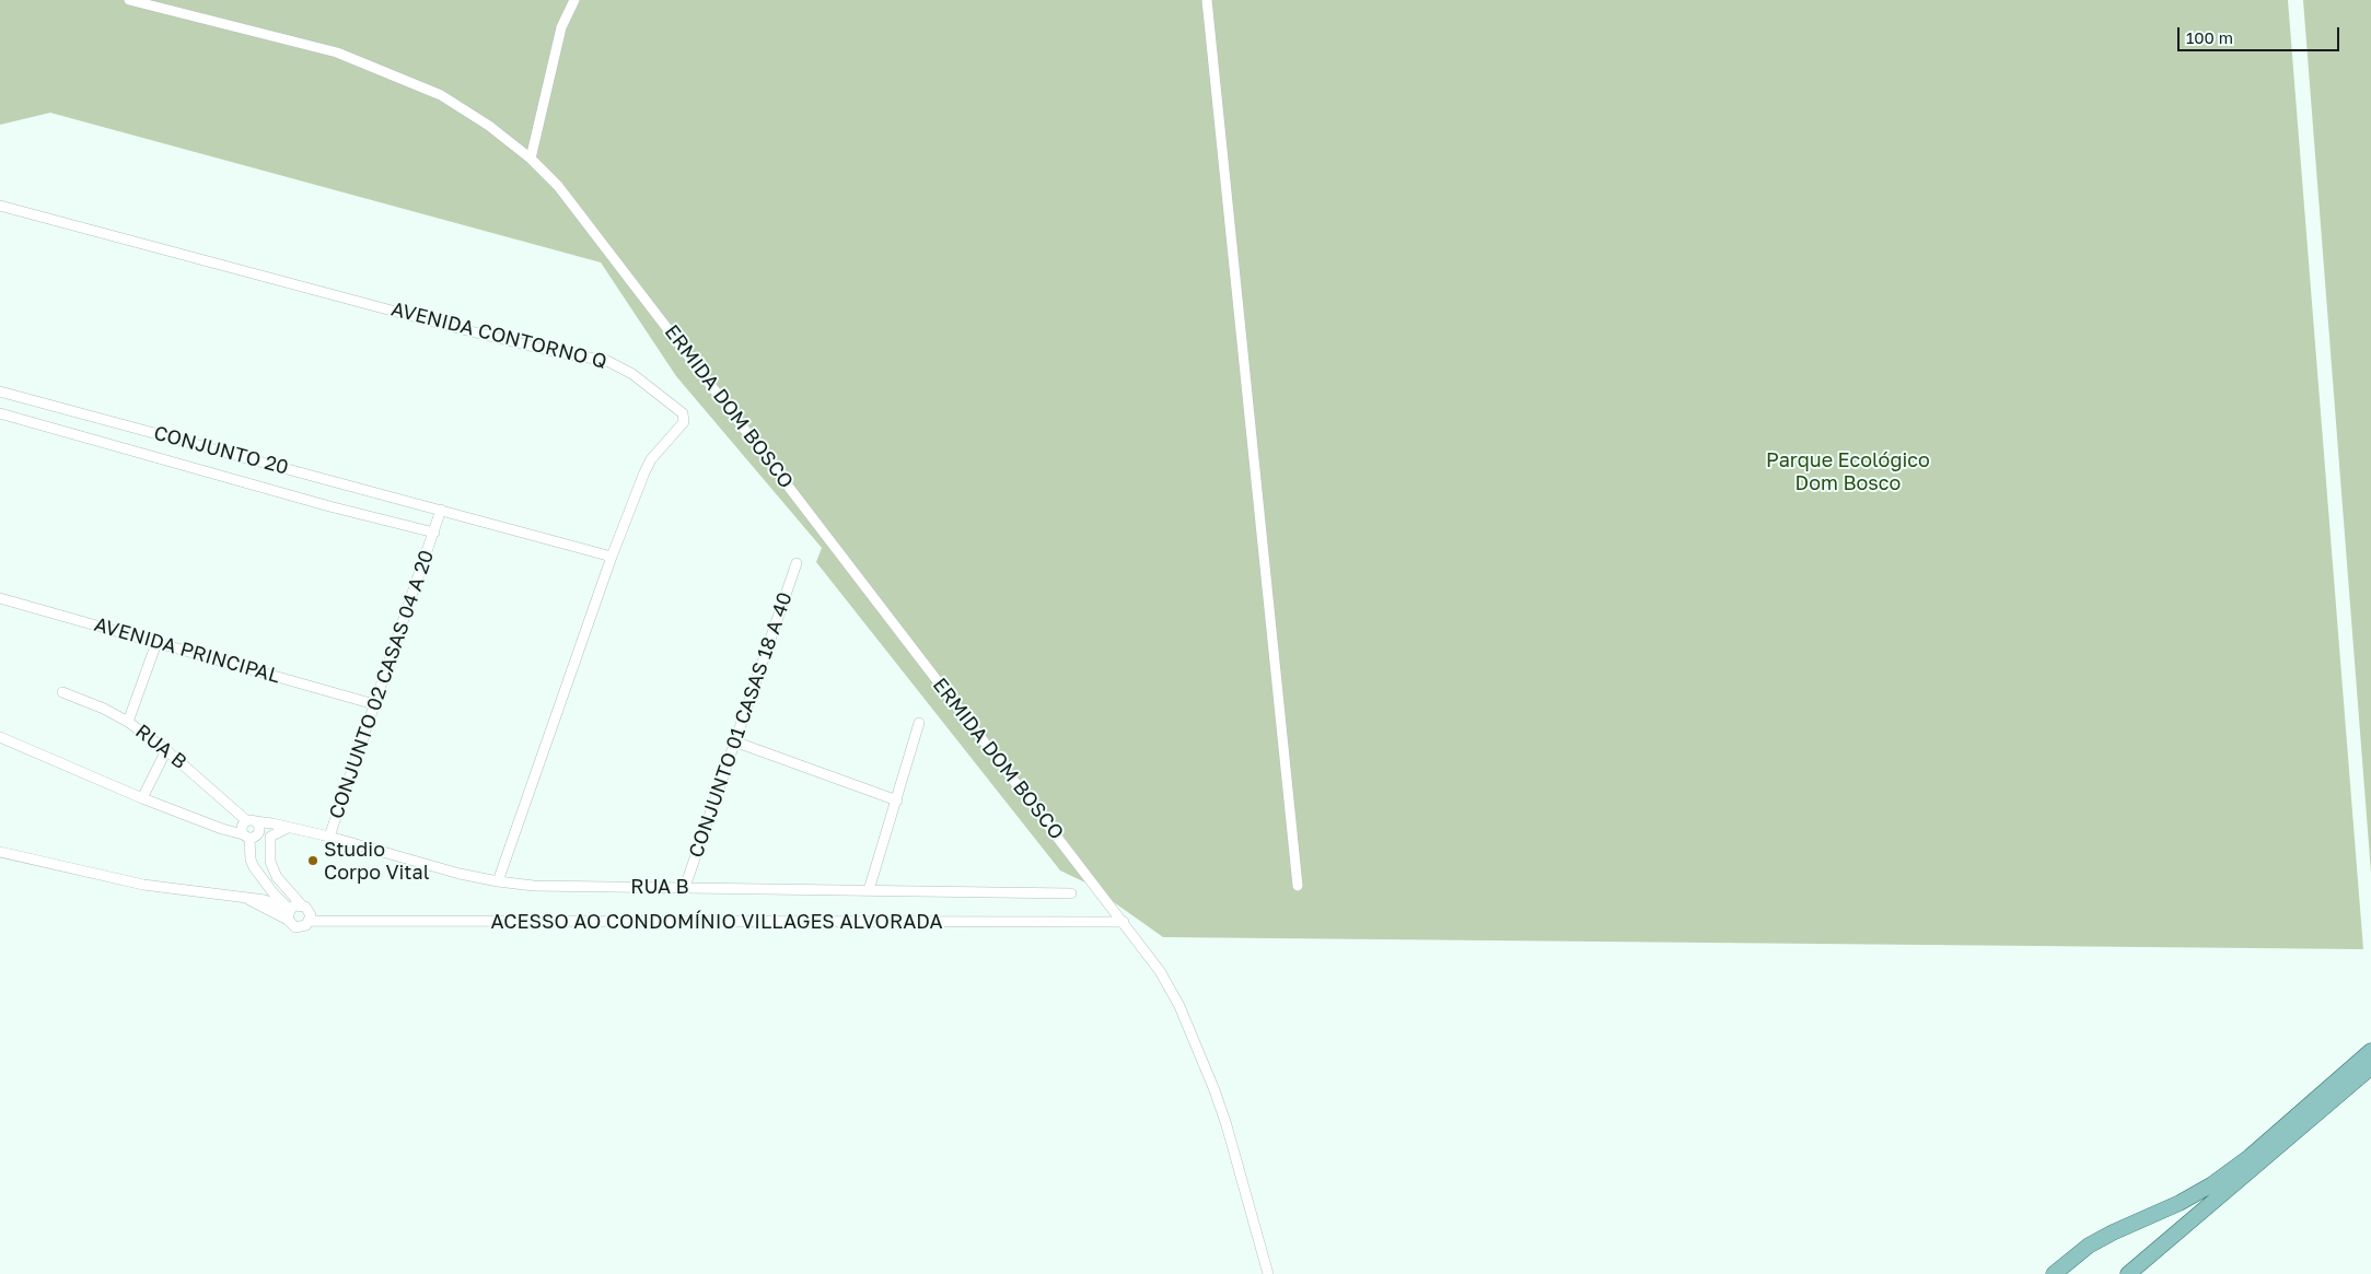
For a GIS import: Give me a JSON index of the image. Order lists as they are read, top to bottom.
{
  "streets": {
    "street": [
      "AVENIDA CONTORNO Q",
      "ERMIDA DOM BOSCO",
      "CONJUNTO 20",
      "AVENIDA PRINCIPAL",
      "CONJUNTO 02 CASAS 04 A 20",
      "CONJUNTO 01 CASAS 18 A 40",
      "RUA B",
      "ACESSO AO CONDOMÍNIO VILLAGES ALVORADA"
    ]
  },
  "crossings": [
    ["AVENIDA CONTORNO Q", "CONJUNTO 20"],
    ["AVENIDA CONTORNO Q", "RUA B"],
    ["ERMIDA DOM BOSCO", "ACESSO AO CONDOMÍNIO VILLAGES ALVORADA"],
    ["CONJUNTO 20", "CONJUNTO 02 CASAS 04 A 20"],
    ["AVENIDA PRINCIPAL", "CONJUNTO 02 CASAS 04 A 20"],
    ["CONJUNTO 02 CASAS 04 A 20", "RUA B"],
    ["CONJUNTO 01 CASAS 18 A 40", "RUA B"]
  ],
  "parks": ["Parque Ecológico Dom Bosco"],
  "places": ["Studio Corpo Vital"],
  "scale_bar": "100 m"
}
